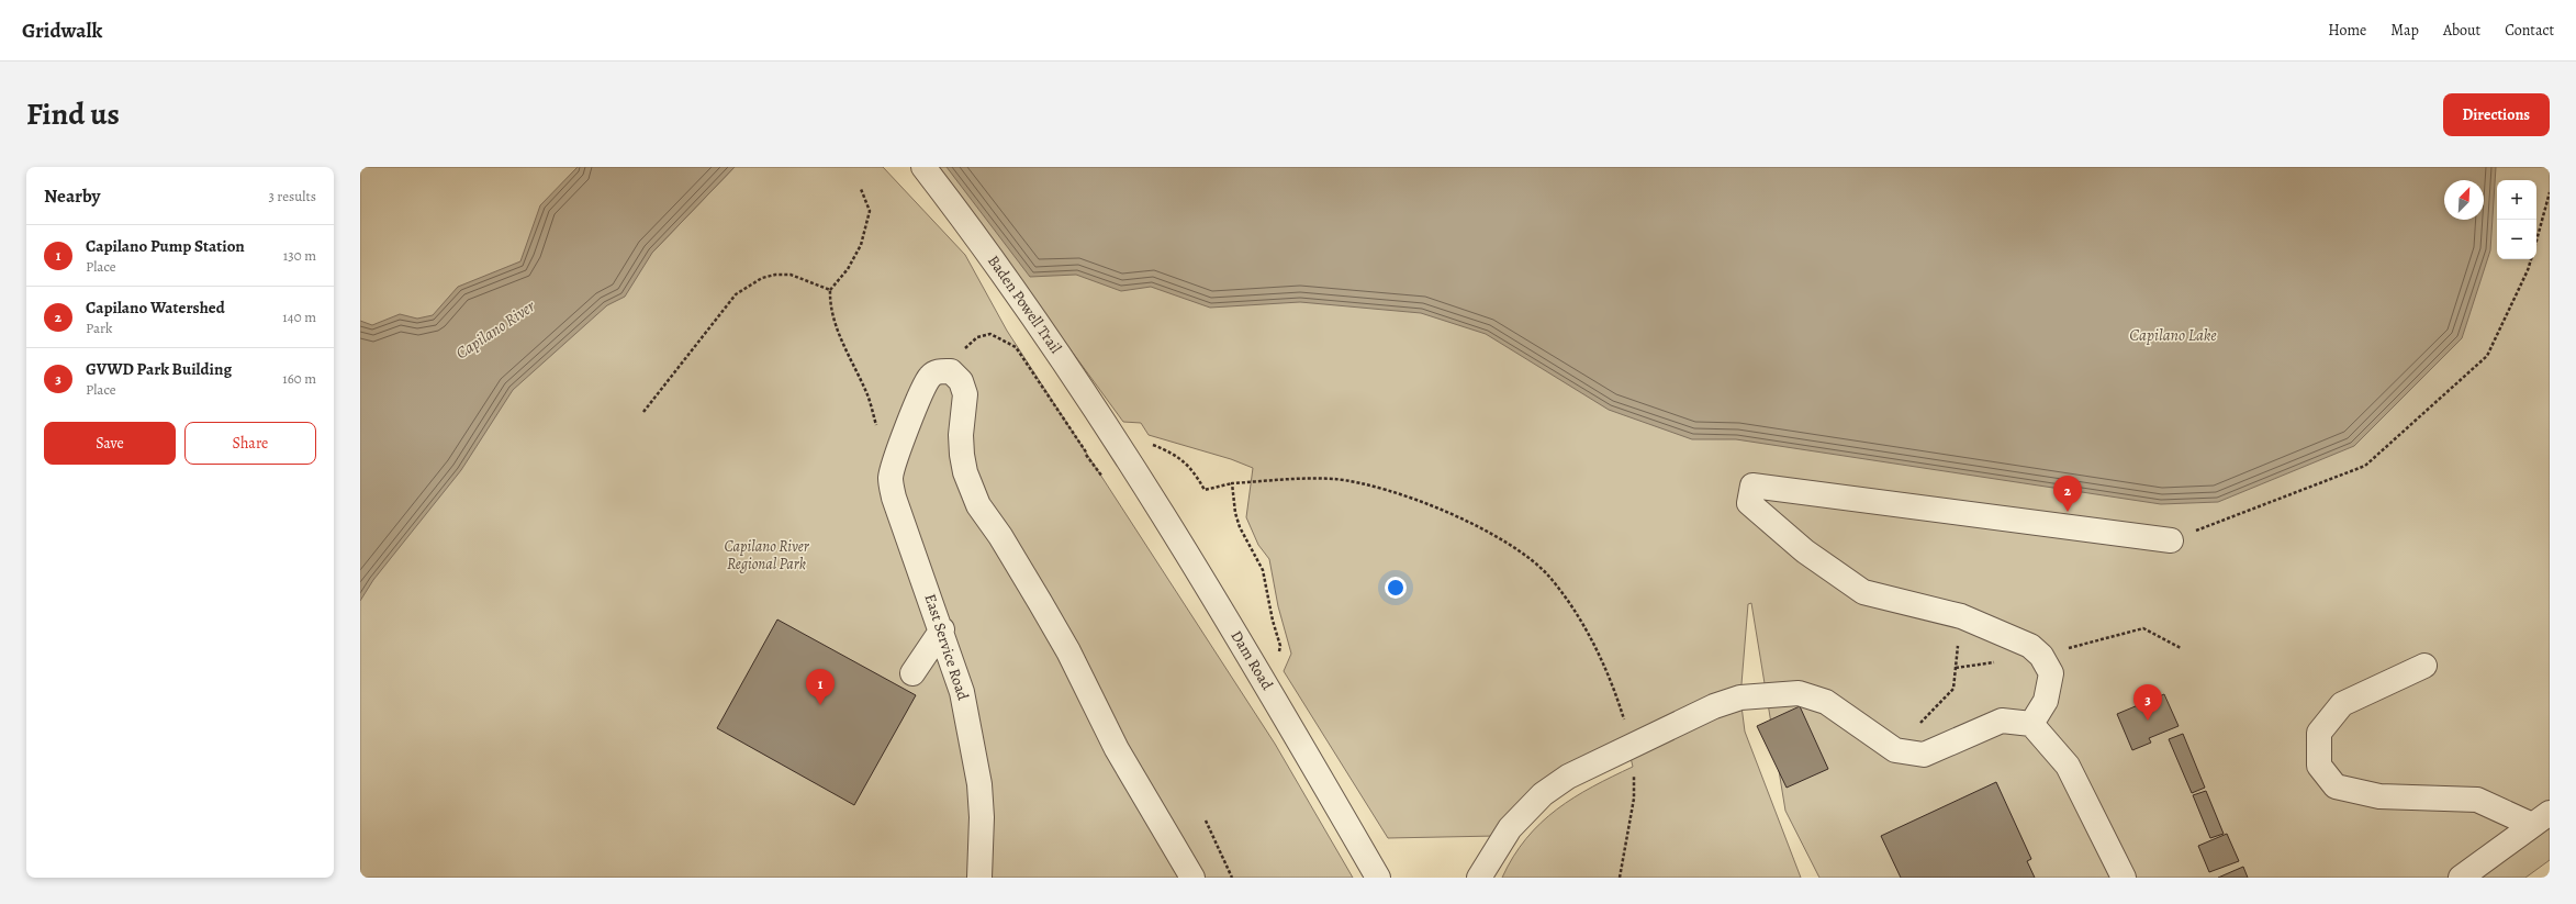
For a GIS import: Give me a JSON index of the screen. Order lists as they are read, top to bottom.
{
  "streets": {
    "lane": ["Baden Powell Trail", "East Service Road", "Dam Road"]
  },
  "crossings": [
    ["Baden Powell Trail", "Dam Road"]
  ],
  "water": ["Capilano River", "Capilano Lake"],
  "parks": ["Capilano River Regional Park"],
  "north": "top right",
  "page": {
    "header": "Gridwalk",
    "nav": [
      "Home",
      "Map",
      "About",
      "Contact"
    ],
    "title": "Find us",
    "buttons": [
      "Directions",
      ["Save", "Share"]
    ],
    "heading": ["Nearby", "3 results"],
    "map_buttons": ["+", "−"],
    "list": [
      {
        "mark": "1",
        "name": "Capilano Pump Station",
        "note": "Place",
        "value": "130 m"
      },
      {
        "mark": "2",
        "name": "Capilano Watershed",
        "note": "Park",
        "value": "140 m"
      },
      {
        "mark": "3",
        "name": "GVWD Park Building",
        "note": "Place",
        "value": "160 m"
      }
    ],
    "pins": ["2", "1", "3"]
  }
}
